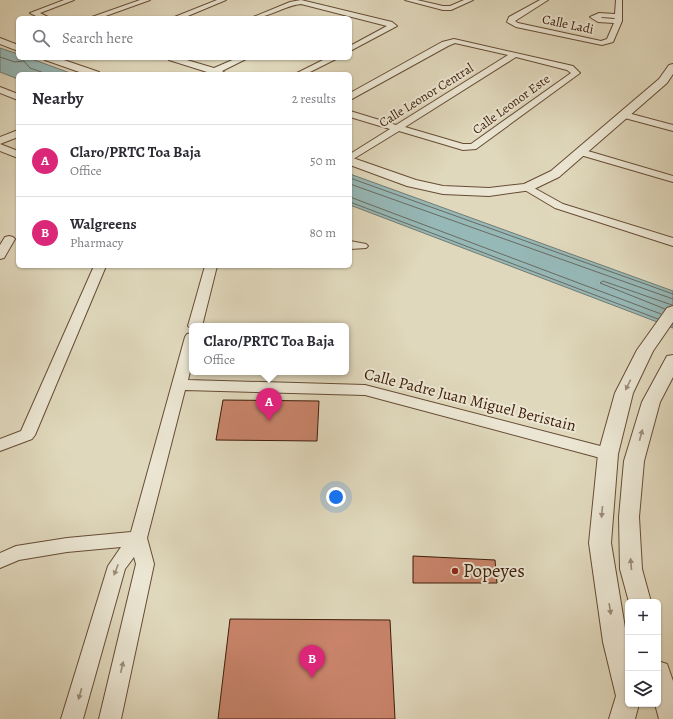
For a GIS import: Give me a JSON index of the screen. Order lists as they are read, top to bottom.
{
  "streets": {
    "street": [
      "Calle Ladi",
      "Calle Leonor Central",
      "Calle Leonor Este",
      "Calle Padre Juan Miguel Beristain"
    ]
  },
  "crossings": [
    ["Calle Leonor Central", "Calle Leonor Este"]
  ],
  "places": ["Popeyes"],
  "page": {
    "search": "Search here",
    "heading": ["Nearby", "2 results"],
    "list": [
      {
        "mark": "A",
        "name": "Claro/PRTC Toa Baja",
        "note": "Office",
        "value": "50 m"
      },
      {
        "mark": "B",
        "name": "Walgreens",
        "note": "Pharmacy",
        "value": "80 m"
      }
    ],
    "popup": ["Claro/PRTC Toa Baja", "Office"],
    "pins": ["A", "B"],
    "map_buttons": ["+", "−"]
  }
}
